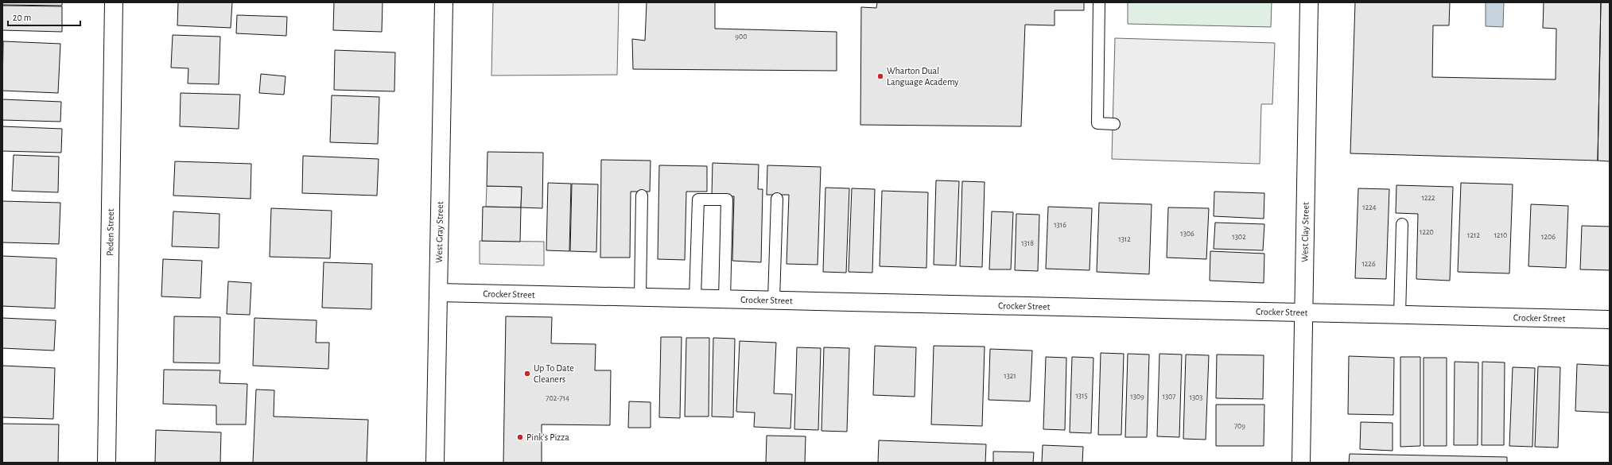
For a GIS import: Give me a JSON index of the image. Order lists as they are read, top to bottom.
{
  "streets": {
    "street": [
      "Peden Street",
      "West Gray Street",
      "West Clay Street",
      "Crocker Street"
    ]
  },
  "crossings": [
    ["West Gray Street", "Crocker Street"],
    ["West Clay Street", "Crocker Street"]
  ],
  "places": ["Wharton Dual Language Academy", "Up To Date Cleaners", "Pink's Pizza"],
  "house_numbers": [
    "900",
    "1222",
    "1224",
    "1316",
    "1220",
    "1306",
    "1212",
    "1210",
    "1302",
    "1206",
    "1312",
    "1318",
    "1226",
    "1321",
    "1315",
    "1309",
    "1307",
    "1303",
    "702-714",
    "709"
  ],
  "scale_bar": "20 m"
}
